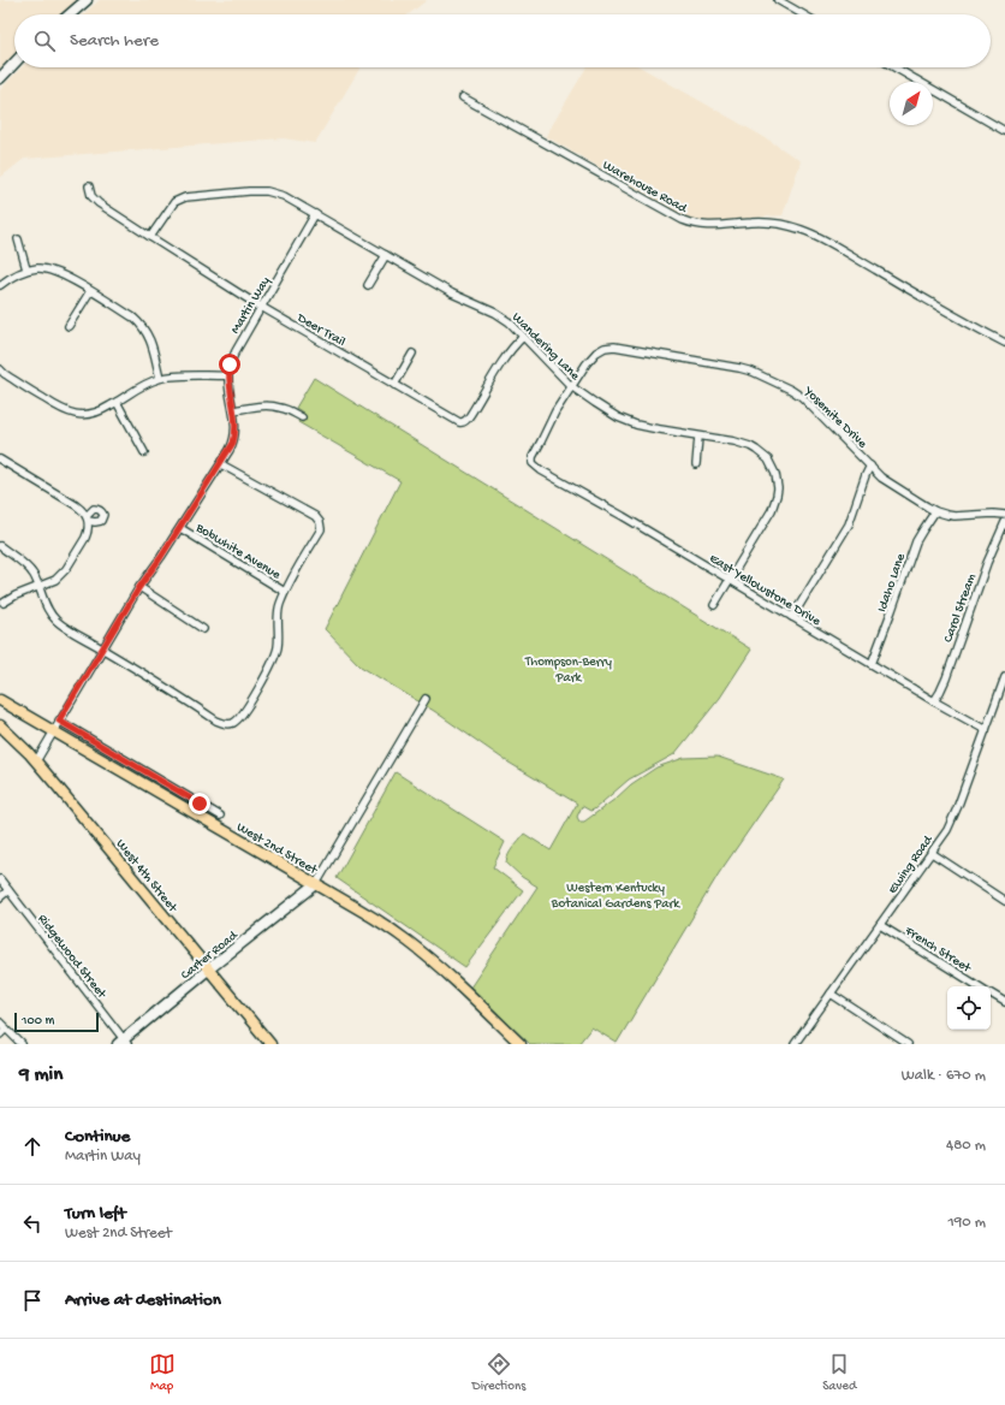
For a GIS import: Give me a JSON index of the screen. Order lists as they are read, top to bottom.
{
  "streets": {
    "main road": ["West 2nd Street", "West 4th Street", "Carter Road"],
    "street": [
      "Warehouse Road",
      "Martin Way",
      "Deer Trail",
      "Wandering Lane",
      "Yosemite Drive",
      "Bobwhite Avenue",
      "Idaho Lane",
      "East Yellowstone Drive",
      "Carol Stream",
      "Ewing Road",
      "French Street",
      "Ridgewood Street"
    ]
  },
  "crossings": [
    ["Martin Way", "Deer Trail"],
    ["Martin Way", "Wandering Lane"],
    ["Martin Way", "Bobwhite Avenue"],
    ["Martin Way", "West 2nd Street"],
    ["Martin Way", "West 4th Street"],
    ["Deer Trail", "Wandering Lane"],
    ["Wandering Lane", "Yosemite Drive"],
    ["Wandering Lane", "East Yellowstone Drive"],
    ["Yosemite Drive", "Idaho Lane"],
    ["Yosemite Drive", "East Yellowstone Drive"],
    ["Idaho Lane", "East Yellowstone Drive"],
    ["East Yellowstone Drive", "Carol Stream"],
    ["East Yellowstone Drive", "Ewing Road"],
    ["West 2nd Street", "Carter Road"],
    ["Ewing Road", "French Street"],
    ["West 4th Street", "Carter Road"],
    ["Carter Road", "Ridgewood Street"]
  ],
  "parks": ["Thompson-Berry Park", "Western Kentucky Botanical Gardens Park"],
  "scale_bar": "100 m",
  "north": "top right",
  "page": {
    "search": "Search here",
    "scale": "100 m",
    "heading": ["9 min", "Walk · 670 m"],
    "list": [
      ["Continue", "Martin Way", "480 m"],
      ["Turn left", "West 2nd Street", "190 m"],
      "Arrive at destination"
    ],
    "nav": ["Map", "Directions", "Saved"]
  }
}
